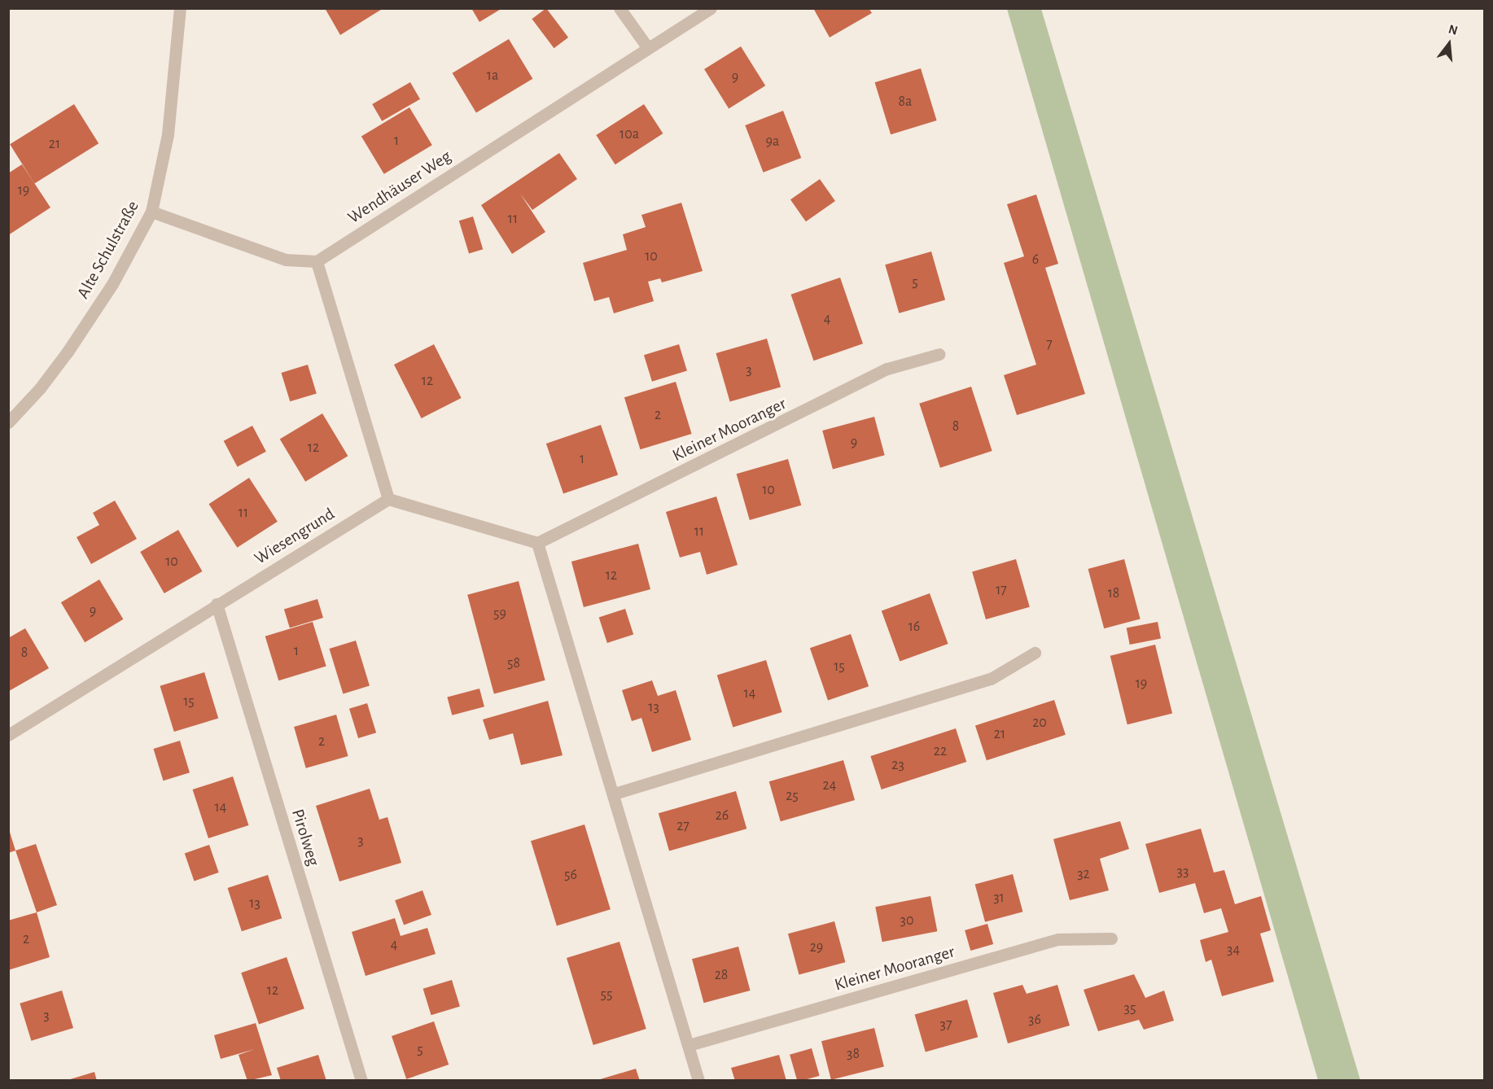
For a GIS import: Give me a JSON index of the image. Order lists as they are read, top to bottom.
{
  "streets": {
    "street": [
      "Wendhäuser Weg",
      "Alte Schulstraße",
      "Kleiner Mooranger",
      "Wiesengrund",
      "Pirolweg"
    ]
  },
  "crossings": [
    ["Wiesengrund", "Pirolweg"]
  ],
  "house_numbers": [
    "1a",
    "9",
    "8a",
    "10a",
    "1",
    "9a",
    "21",
    "19",
    "11",
    "10",
    "6",
    "5",
    "4",
    "7",
    "3",
    "12",
    "2",
    "8",
    "9",
    "12",
    "1",
    "10",
    "11",
    "11",
    "10",
    "12",
    "17",
    "18",
    "9",
    "59",
    "16",
    "1",
    "8",
    "58",
    "15",
    "19",
    "14",
    "15",
    "13",
    "20",
    "21",
    "2",
    "22",
    "23",
    "24",
    "25",
    "14",
    "26",
    "27",
    "3",
    "33",
    "32",
    "56",
    "31",
    "13",
    "30",
    "2",
    "4",
    "29",
    "34",
    "28",
    "12",
    "55",
    "35",
    "3",
    "36",
    "37",
    "5",
    "38"
  ],
  "north": "top"
}
